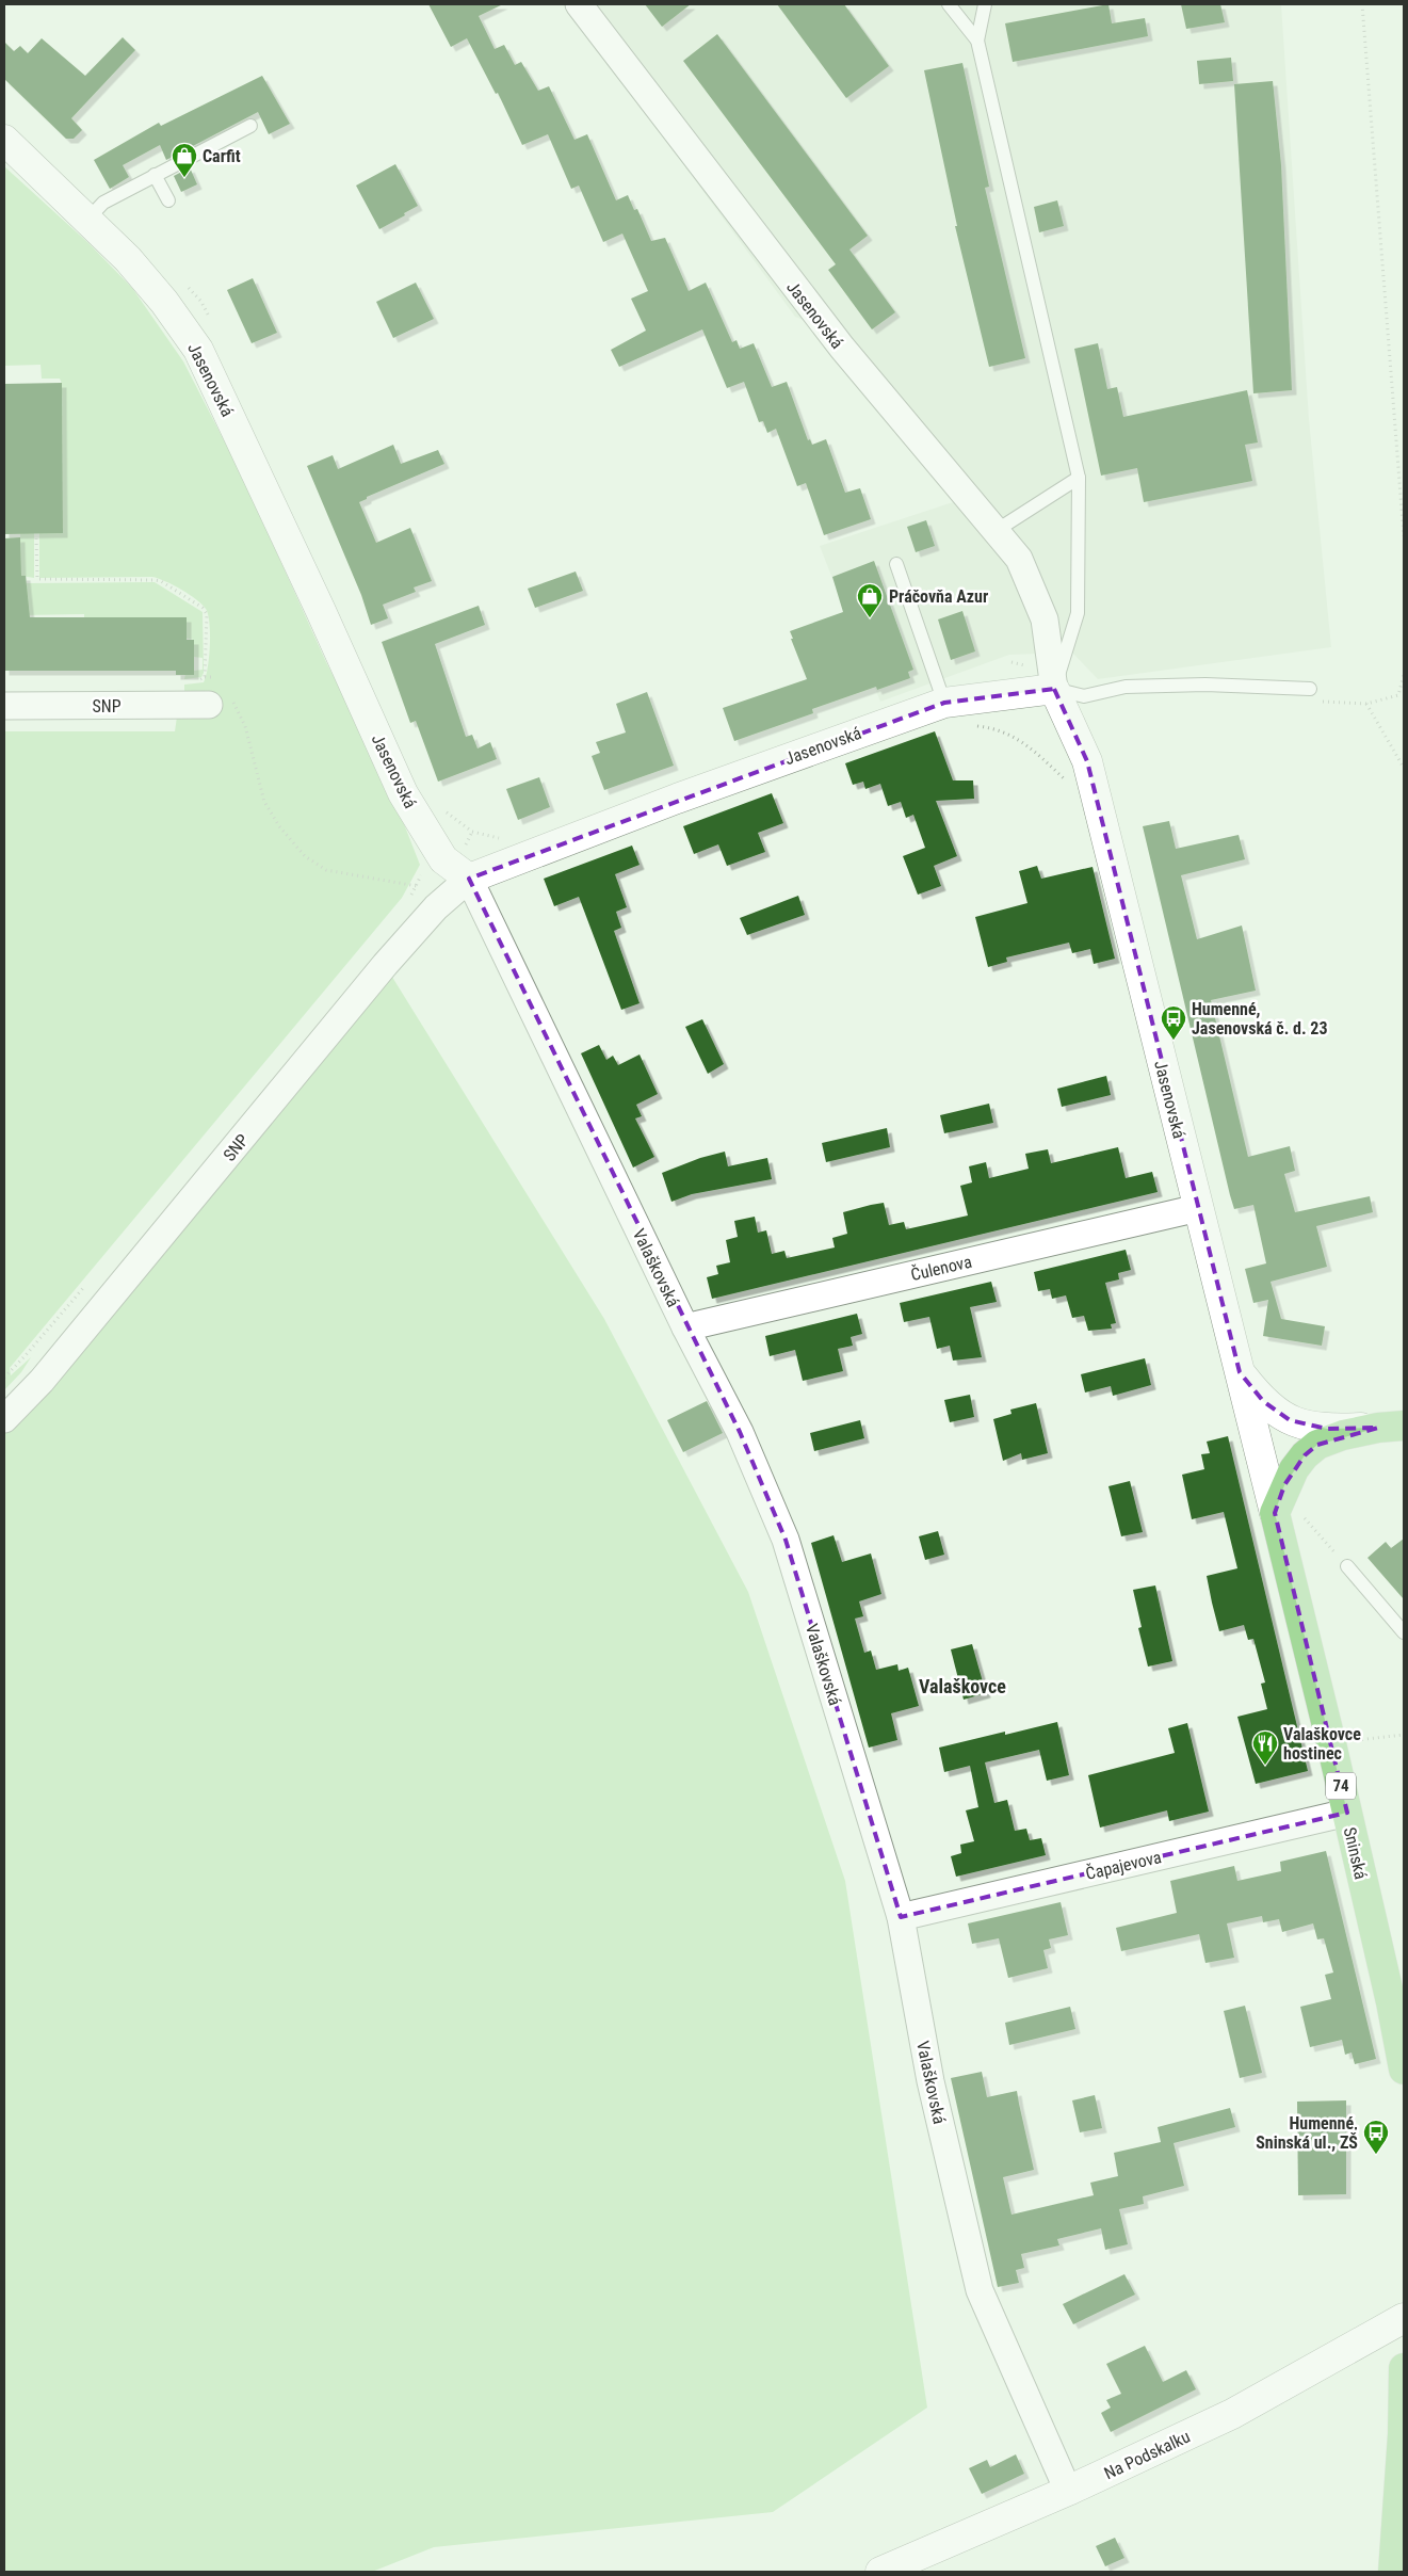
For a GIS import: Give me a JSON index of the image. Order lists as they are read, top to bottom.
{
  "streets": {
    "main road": ["74", "Sninská"],
    "street": [
      "Jasenovská",
      "SNP",
      "Valaškovská",
      "Čulenova",
      "Čapajevova",
      "Na Podskalku"
    ]
  },
  "crossings": [
    ["Jasenovská", "SNP"],
    ["Jasenovská", "Valaškovská"],
    ["Jasenovská", "Čulenova"],
    ["Jasenovská", "Sninská"],
    ["SNP", "Valaškovská"],
    ["Valaškovská", "Čulenova"],
    ["Valaškovská", "Čapajevova"],
    ["Valaškovská", "Na Podskalku"],
    ["Sninská", "Čapajevova"]
  ],
  "districts": ["Valaškovce"],
  "places": {
    "shop": ["Carfit", "Práčovňa Azur"],
    "bus stop": ["Humenné, Jasenovská č. d. 23", "Humenné, Sninská ul., ZŠ"],
    "restaurant": ["Valaškovce hostinec"]
  }
}
